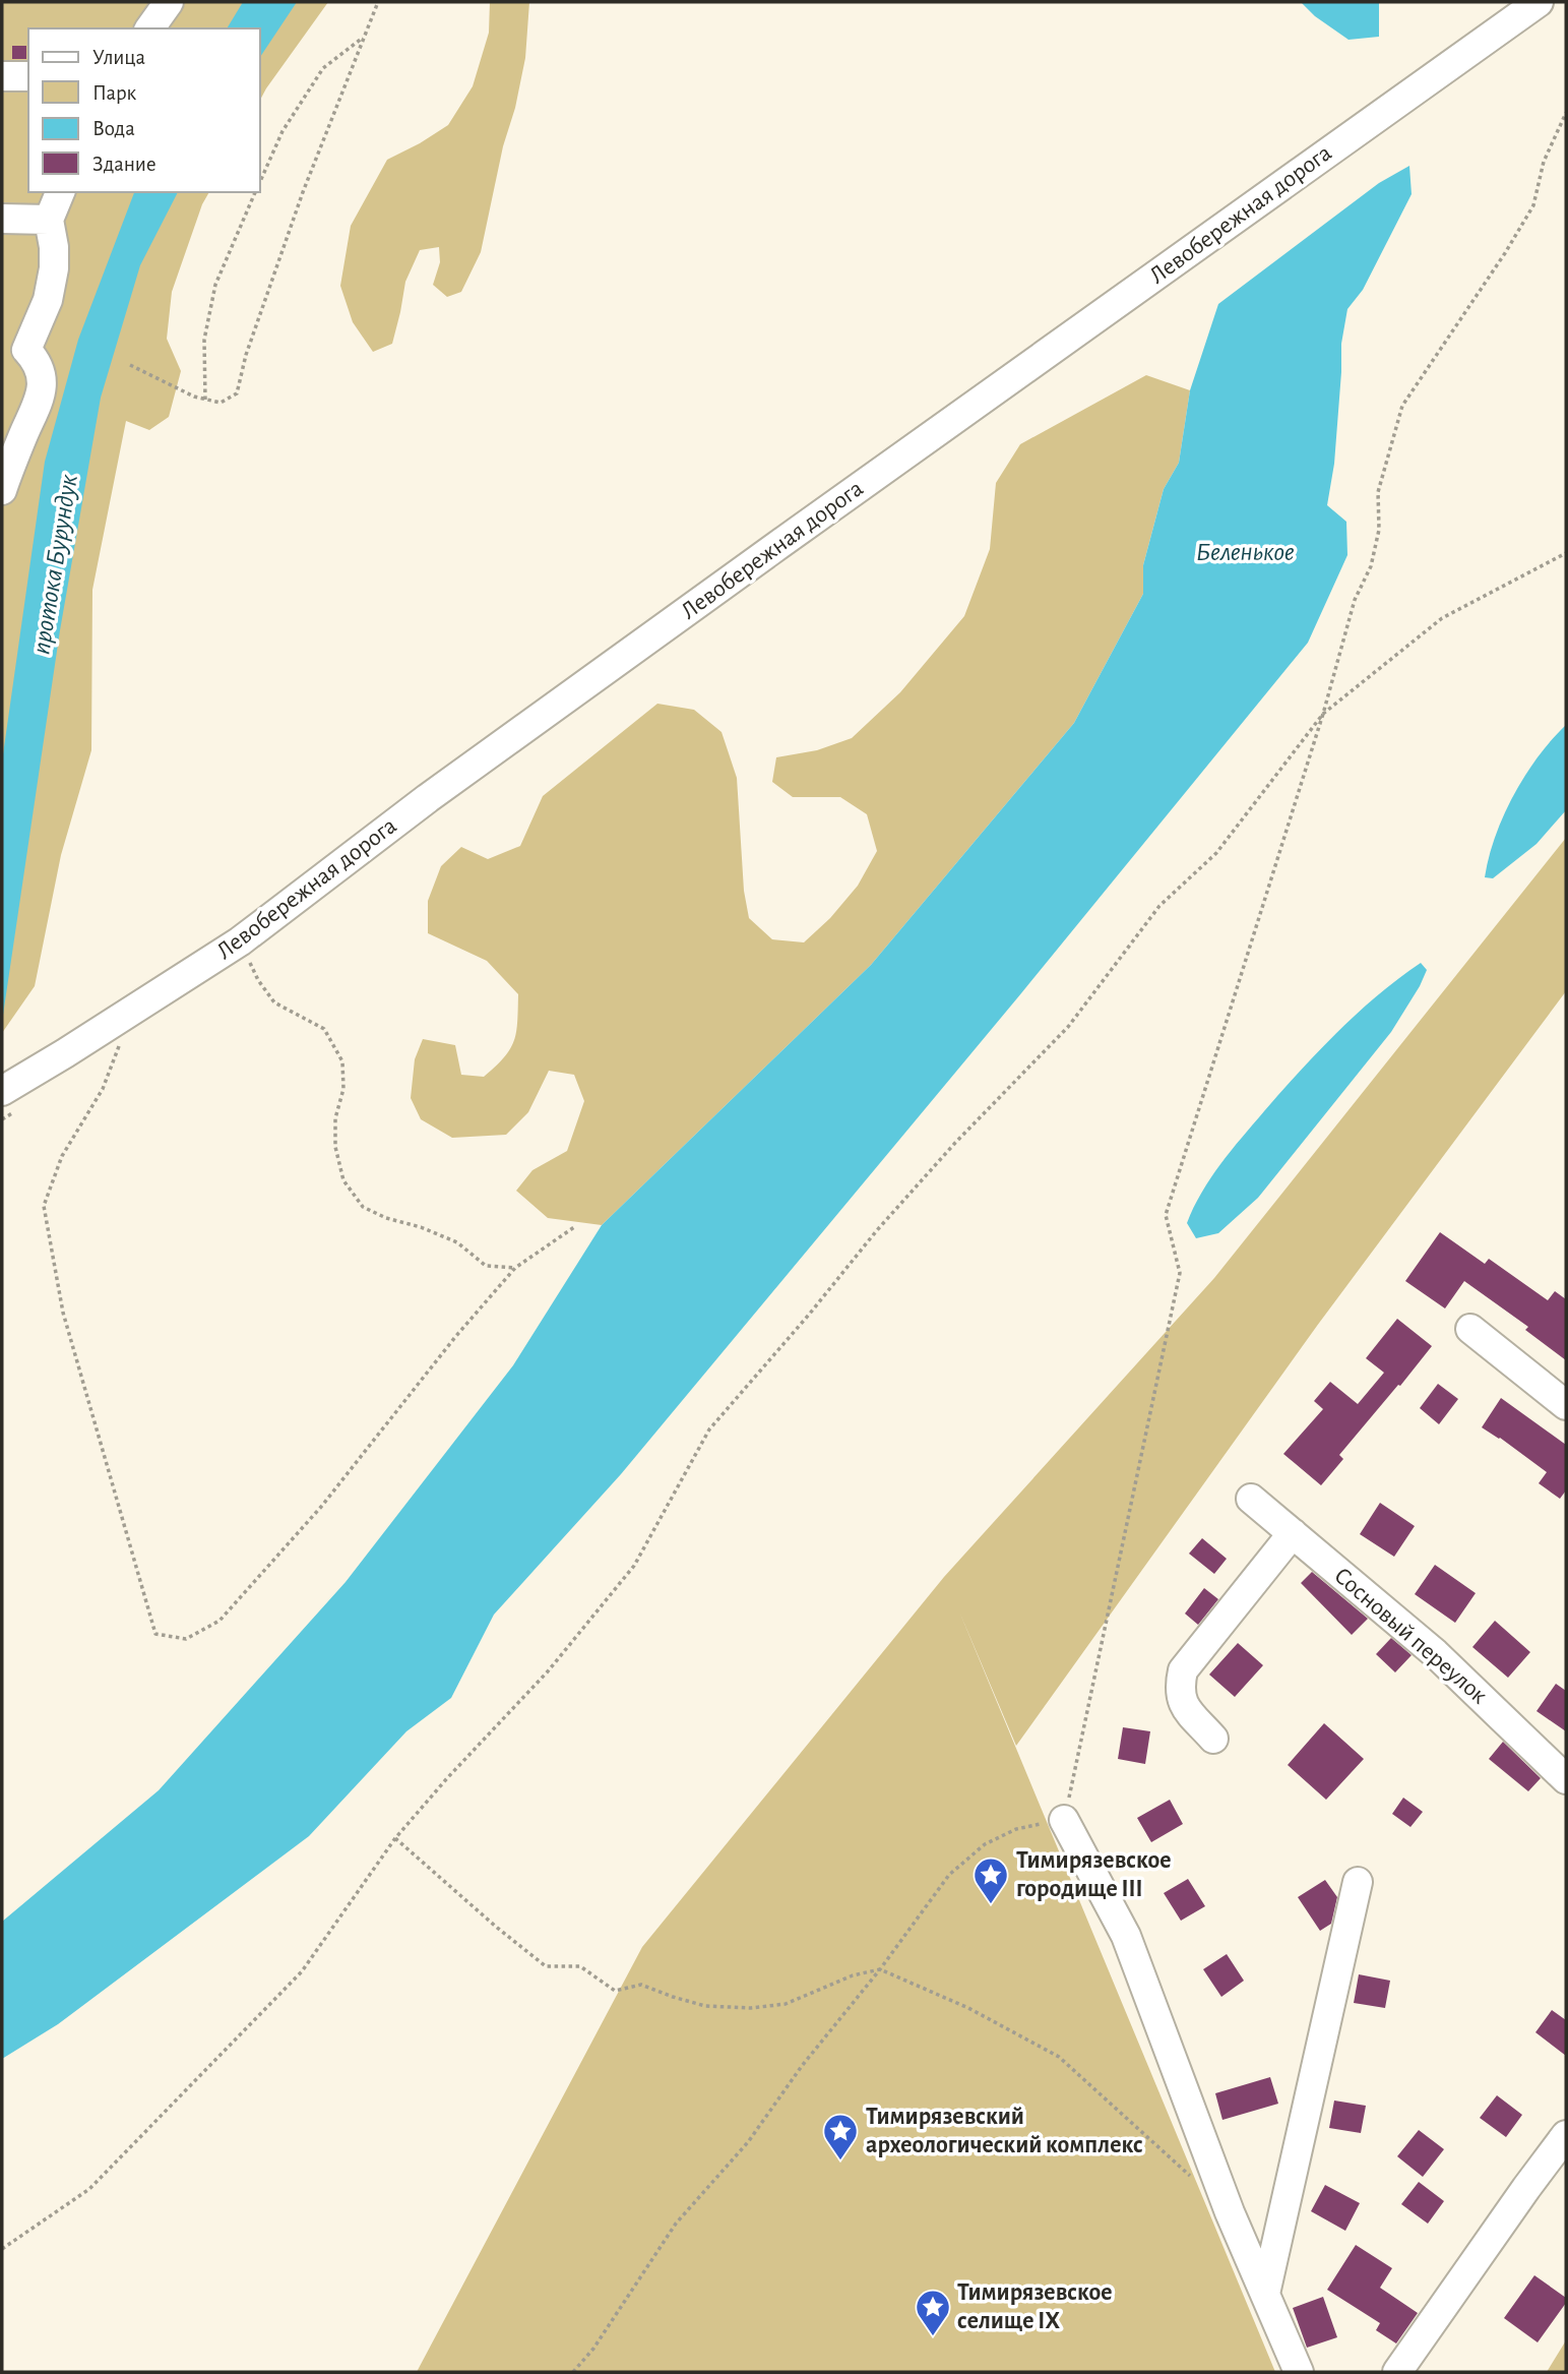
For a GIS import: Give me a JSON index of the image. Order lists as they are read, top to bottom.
{
  "streets": {
    "street": ["Левобережная дорога", "Сосновый переулок"]
  },
  "water": ["Беленькое", "протока Бурундук"],
  "places": {
    "place": ["Тимирязевское городище III", "Тимирязевский археологический комплекс", "Тимирязевское селище IX"]
  },
  "legend": [
    "Улица",
    "Парк",
    "Вода",
    "Здание"
  ]
}
